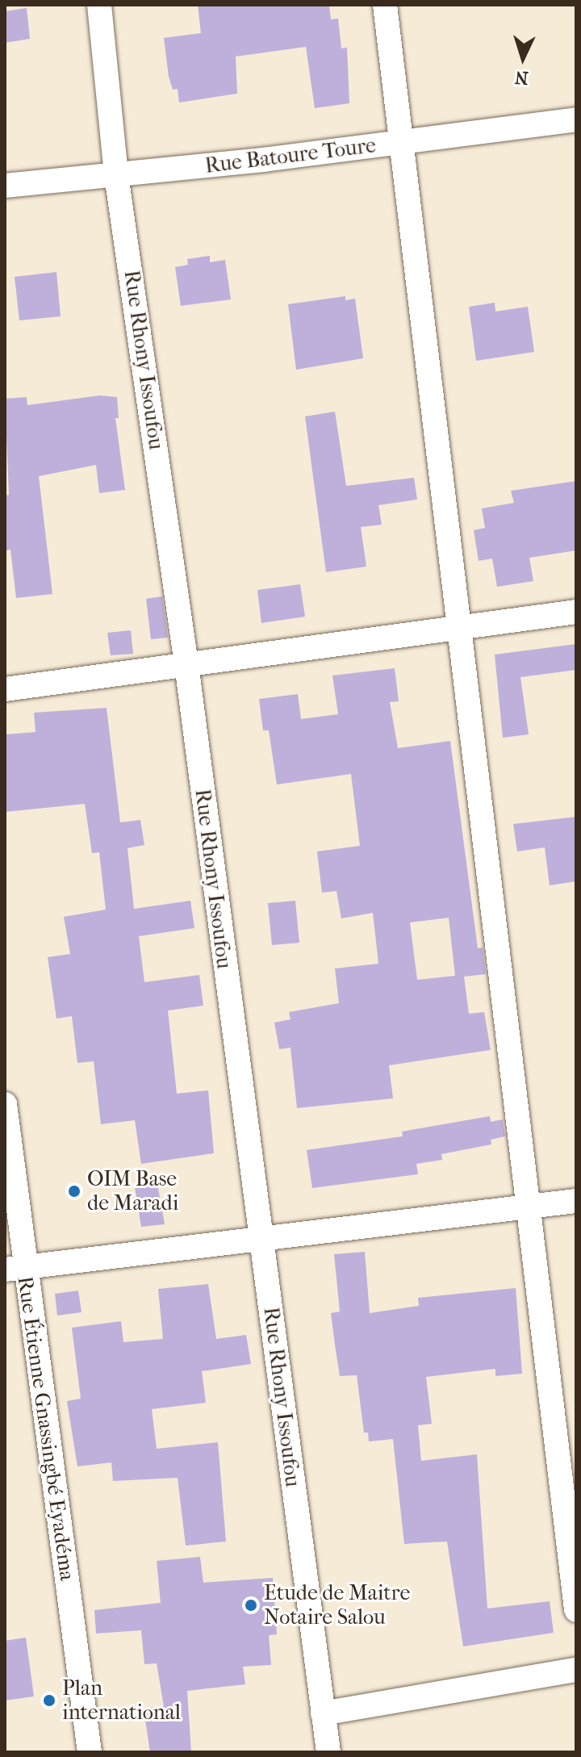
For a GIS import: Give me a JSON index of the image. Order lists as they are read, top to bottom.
{
  "streets": {
    "street": ["Rue Batoure Toure", "Rue Rhony Issoufou", "Rue Étienne Gnassingbé Eyadéma"]
  },
  "crossings": [
    ["Rue Batoure Toure", "Rue Rhony Issoufou"]
  ],
  "places": ["OIM Base de Maradi", "Etude de Maitre Notaire Salou", "Plan international"],
  "north": "bottom"
}
